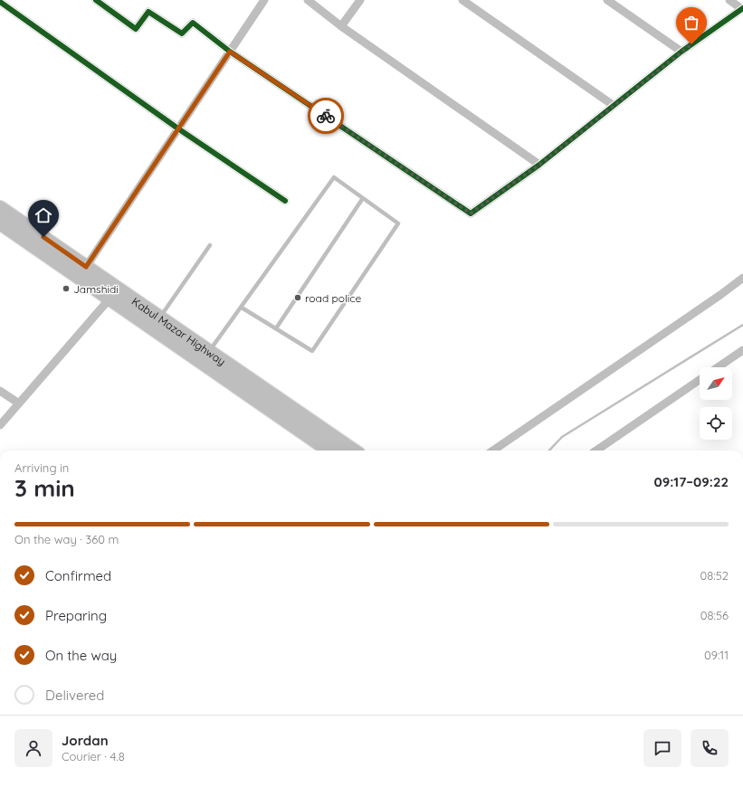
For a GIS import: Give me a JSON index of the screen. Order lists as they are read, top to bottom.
{
  "streets": {
    "highway": ["Kabul Mazar Highway"]
  },
  "places": ["Jamshidi", "road police"],
  "north": "top right",
  "page": {
    "heading": ["3 min", "Arriving in", "09:17–09:22"],
    "panel": ["Jordan", "Courier · 4.8"],
    "bar": "On the way · 360 m",
    "list": [
      ["Confirmed", "08:52"],
      ["Preparing", "08:56"],
      ["On the way", "09:11"],
      "Delivered"
    ]
  }
}
